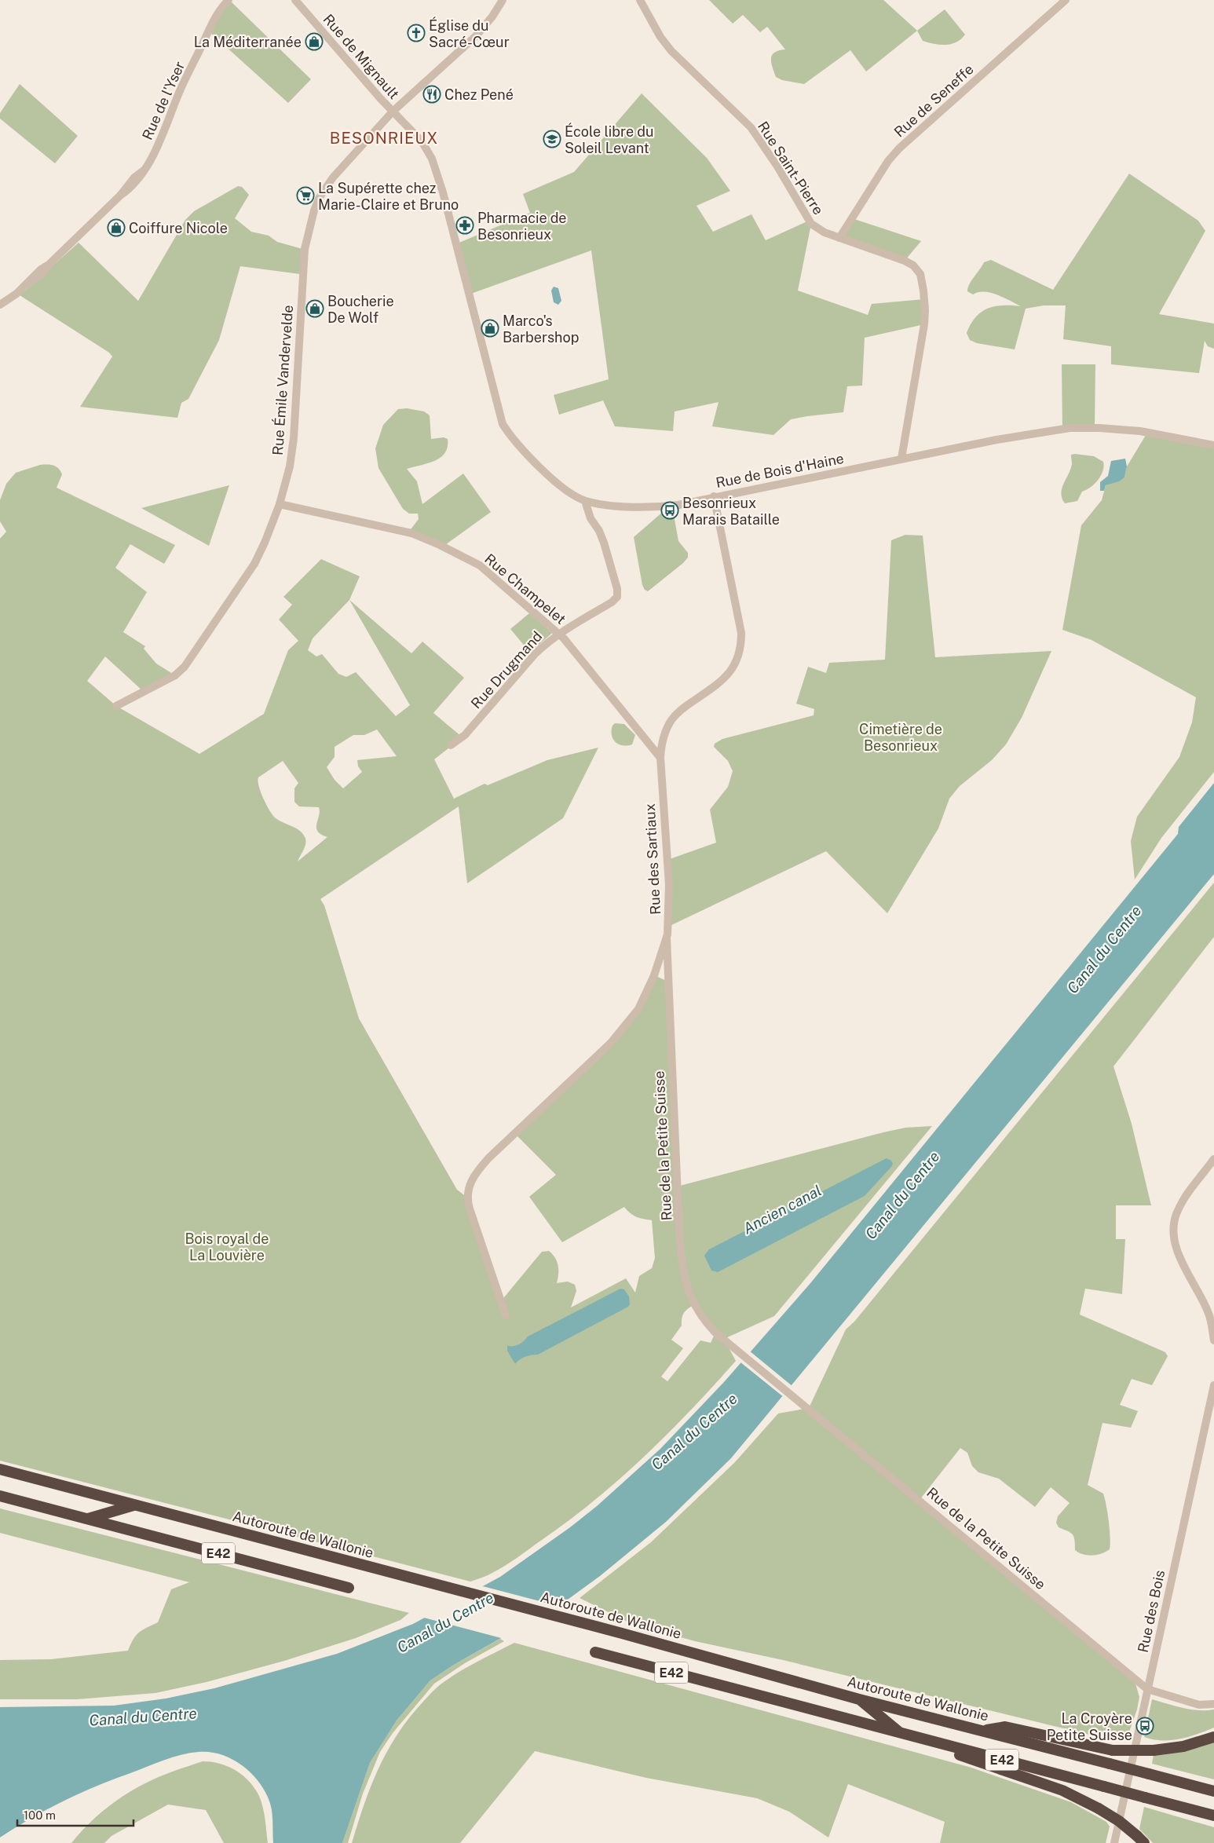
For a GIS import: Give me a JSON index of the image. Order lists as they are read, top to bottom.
{
  "streets": {
    "highway": ["Autoroute de Wallonie", "E42"],
    "street": [
      "Rue de Mignault",
      "Rue de l'Yser",
      "Rue de Seneffe",
      "Rue Saint-Pierre",
      "Rue Émile Vandervelde",
      "Rue de Bois d'Haine",
      "Rue Champelet",
      "Rue Drugmand",
      "Rue des Sartiaux",
      "Rue de la Petite Suisse",
      "Rue des Bois"
    ]
  },
  "crossings": [
    ["Rue de Mignault", "Rue Émile Vandervelde"],
    ["Rue de Mignault", "Rue de Bois d'Haine"],
    ["Rue de Seneffe", "Rue Saint-Pierre"],
    ["Rue Saint-Pierre", "Rue de Bois d'Haine"],
    ["Rue Émile Vandervelde", "Rue de Bois d'Haine"],
    ["Rue Émile Vandervelde", "Rue Champelet"],
    ["Rue de Bois d'Haine", "Rue Drugmand"],
    ["Rue de Bois d'Haine", "Rue des Sartiaux"],
    ["Rue Champelet", "Rue Drugmand"],
    ["Rue Champelet", "Rue des Sartiaux"],
    ["Rue des Sartiaux", "Rue de la Petite Suisse"],
    ["Rue de la Petite Suisse", "Rue des Bois"]
  ],
  "districts": ["BESONRIEUX"],
  "water": ["Canal du Centre", "Ancien canal"],
  "parks": ["Cimetière de Besonrieux", "Bois royal de La Louvière"],
  "places": {
    "church": ["Église du Sacré-Cœur"],
    "shop": [
      "La Méditerranée",
      "Coiffure Nicole",
      "Boucherie De Wolf",
      "Marco's Barbershop"
    ],
    "restaurant": ["Chez Pené"],
    "school or university": ["École libre du Soleil Levant"],
    "supermarket": ["La Supérette chez Marie-Claire et Bruno"],
    "pharmacy": ["Pharmacie de Besonrieux"],
    "bus stop": ["Besonrieux Marais Bataille", "La Croyère Petite Suisse"]
  },
  "scale_bar": "100 m"
}
